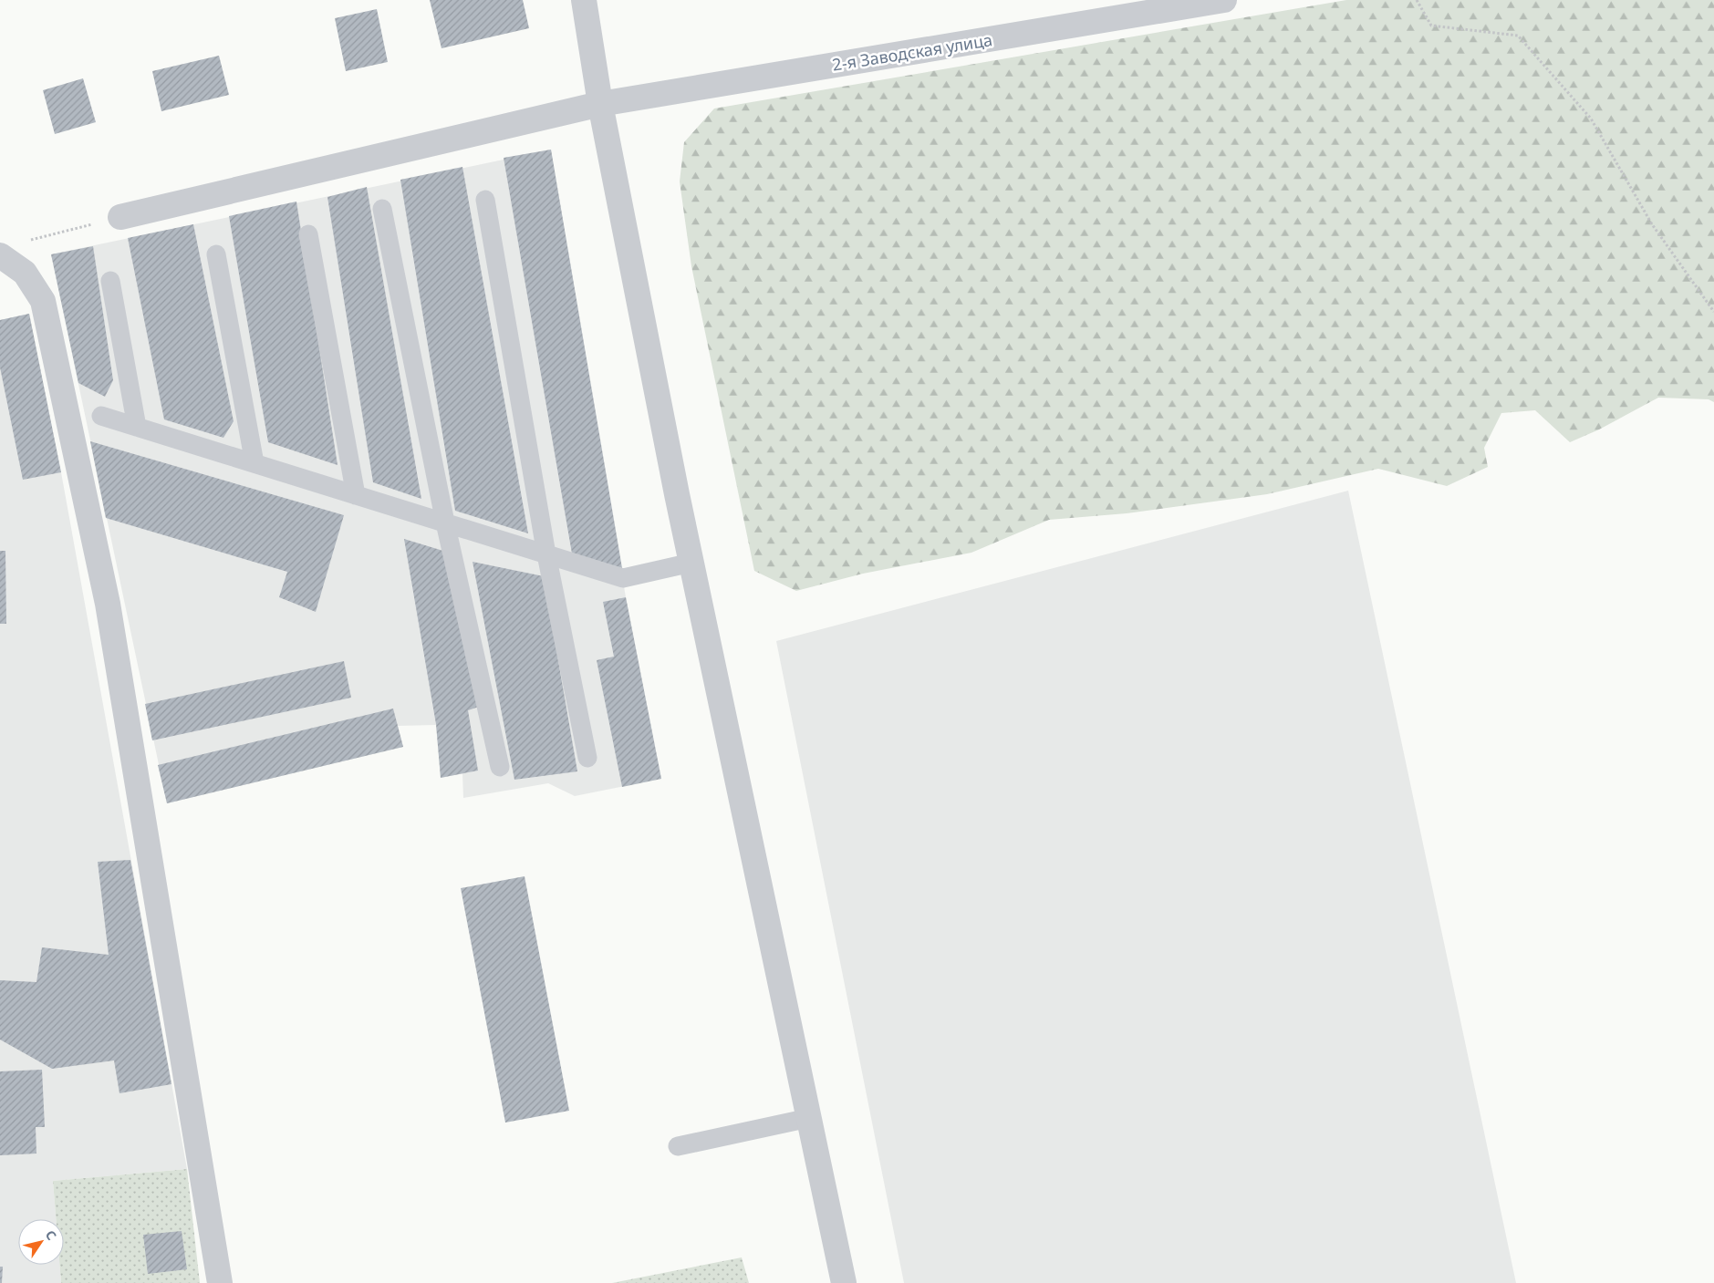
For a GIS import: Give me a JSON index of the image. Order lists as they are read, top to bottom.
{
  "streets": {
    "street": ["2-я Заводская улица"]
  },
  "north": "top right"
}
